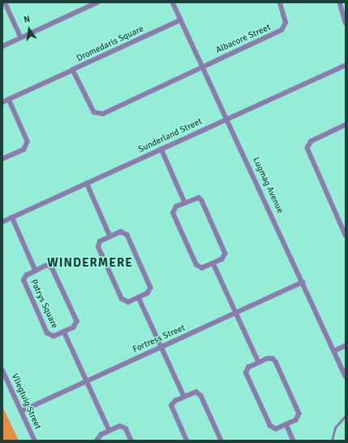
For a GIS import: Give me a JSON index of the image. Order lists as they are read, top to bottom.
{
  "streets": {
    "street": [
      "Albacore Street",
      "Dromedaris Square",
      "Sunderland Street",
      "Lugmag Avenue",
      "Patrys Square",
      "Fortress Street",
      "Vliegtuig Street"
    ]
  },
  "crossings": [
    ["Albacore Street", "Dromedaris Square"],
    ["Albacore Street", "Lugmag Avenue"],
    ["Dromedaris Square", "Lugmag Avenue"],
    ["Sunderland Street", "Lugmag Avenue"],
    ["Sunderland Street", "Patrys Square"],
    ["Lugmag Avenue", "Fortress Street"],
    ["Patrys Square", "Fortress Street"],
    ["Fortress Street", "Vliegtuig Street"]
  ],
  "districts": ["WINDERMERE"],
  "north": "top"
}
